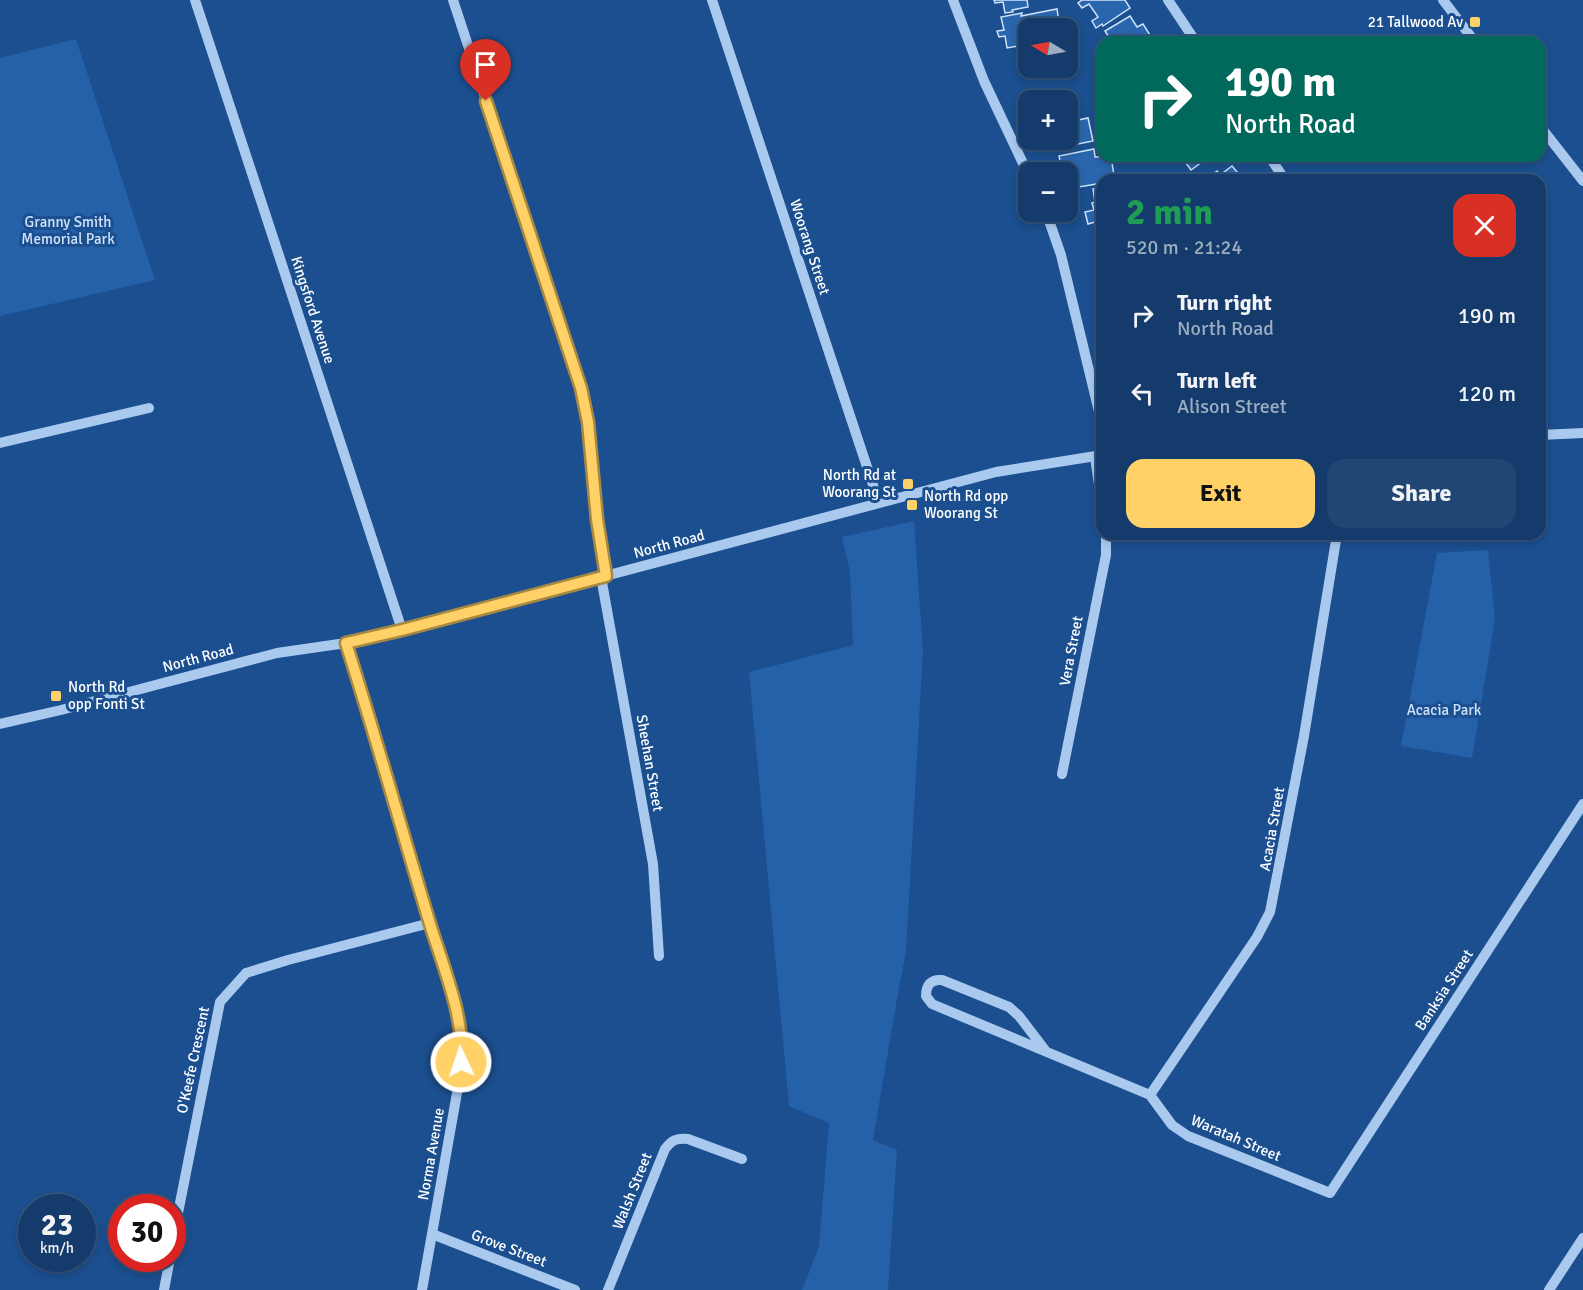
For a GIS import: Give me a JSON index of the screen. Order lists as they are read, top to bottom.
{
  "streets": {
    "street": [
      "Woorang Street",
      "Kingsford Avenue",
      "North Road",
      "Vera Street",
      "Sheehan Street",
      "Acacia Street",
      "Banksia Street",
      "O'Keefe Crescent",
      "Waratah Street",
      "Norma Avenue",
      "Walsh Street",
      "Grove Street"
    ]
  },
  "crossings": [
    ["Woorang Street", "North Road"],
    ["Kingsford Avenue", "North Road"],
    ["North Road", "Sheehan Street"],
    ["North Road", "Norma Avenue"],
    ["Acacia Street", "Waratah Street"],
    ["Banksia Street", "Waratah Street"],
    ["O'Keefe Crescent", "Norma Avenue"],
    ["Norma Avenue", "Grove Street"]
  ],
  "parks": ["Granny Smith Memorial Park", "Acacia Park"],
  "places": {
    "transit": [
      "21 Tallwood Av",
      "North Rd at Woorang St",
      "North Rd opp Woorang St",
      "North Rd opp Fonti St"
    ]
  },
  "north": "left",
  "page": {
    "map_buttons": ["+", "−"],
    "turn": ["190 m", "North Road"],
    "heading": ["2 min", "520 m · 21:24"],
    "list": [
      {
        "name": "Turn right",
        "note": "North Road",
        "value": "190 m"
      },
      {
        "name": "Turn left",
        "note": "Alison Street",
        "value": "120 m"
      }
    ],
    "buttons": ["Exit", "Share"],
    "speed": "23 km/h",
    "limit": "30"
  }
}
